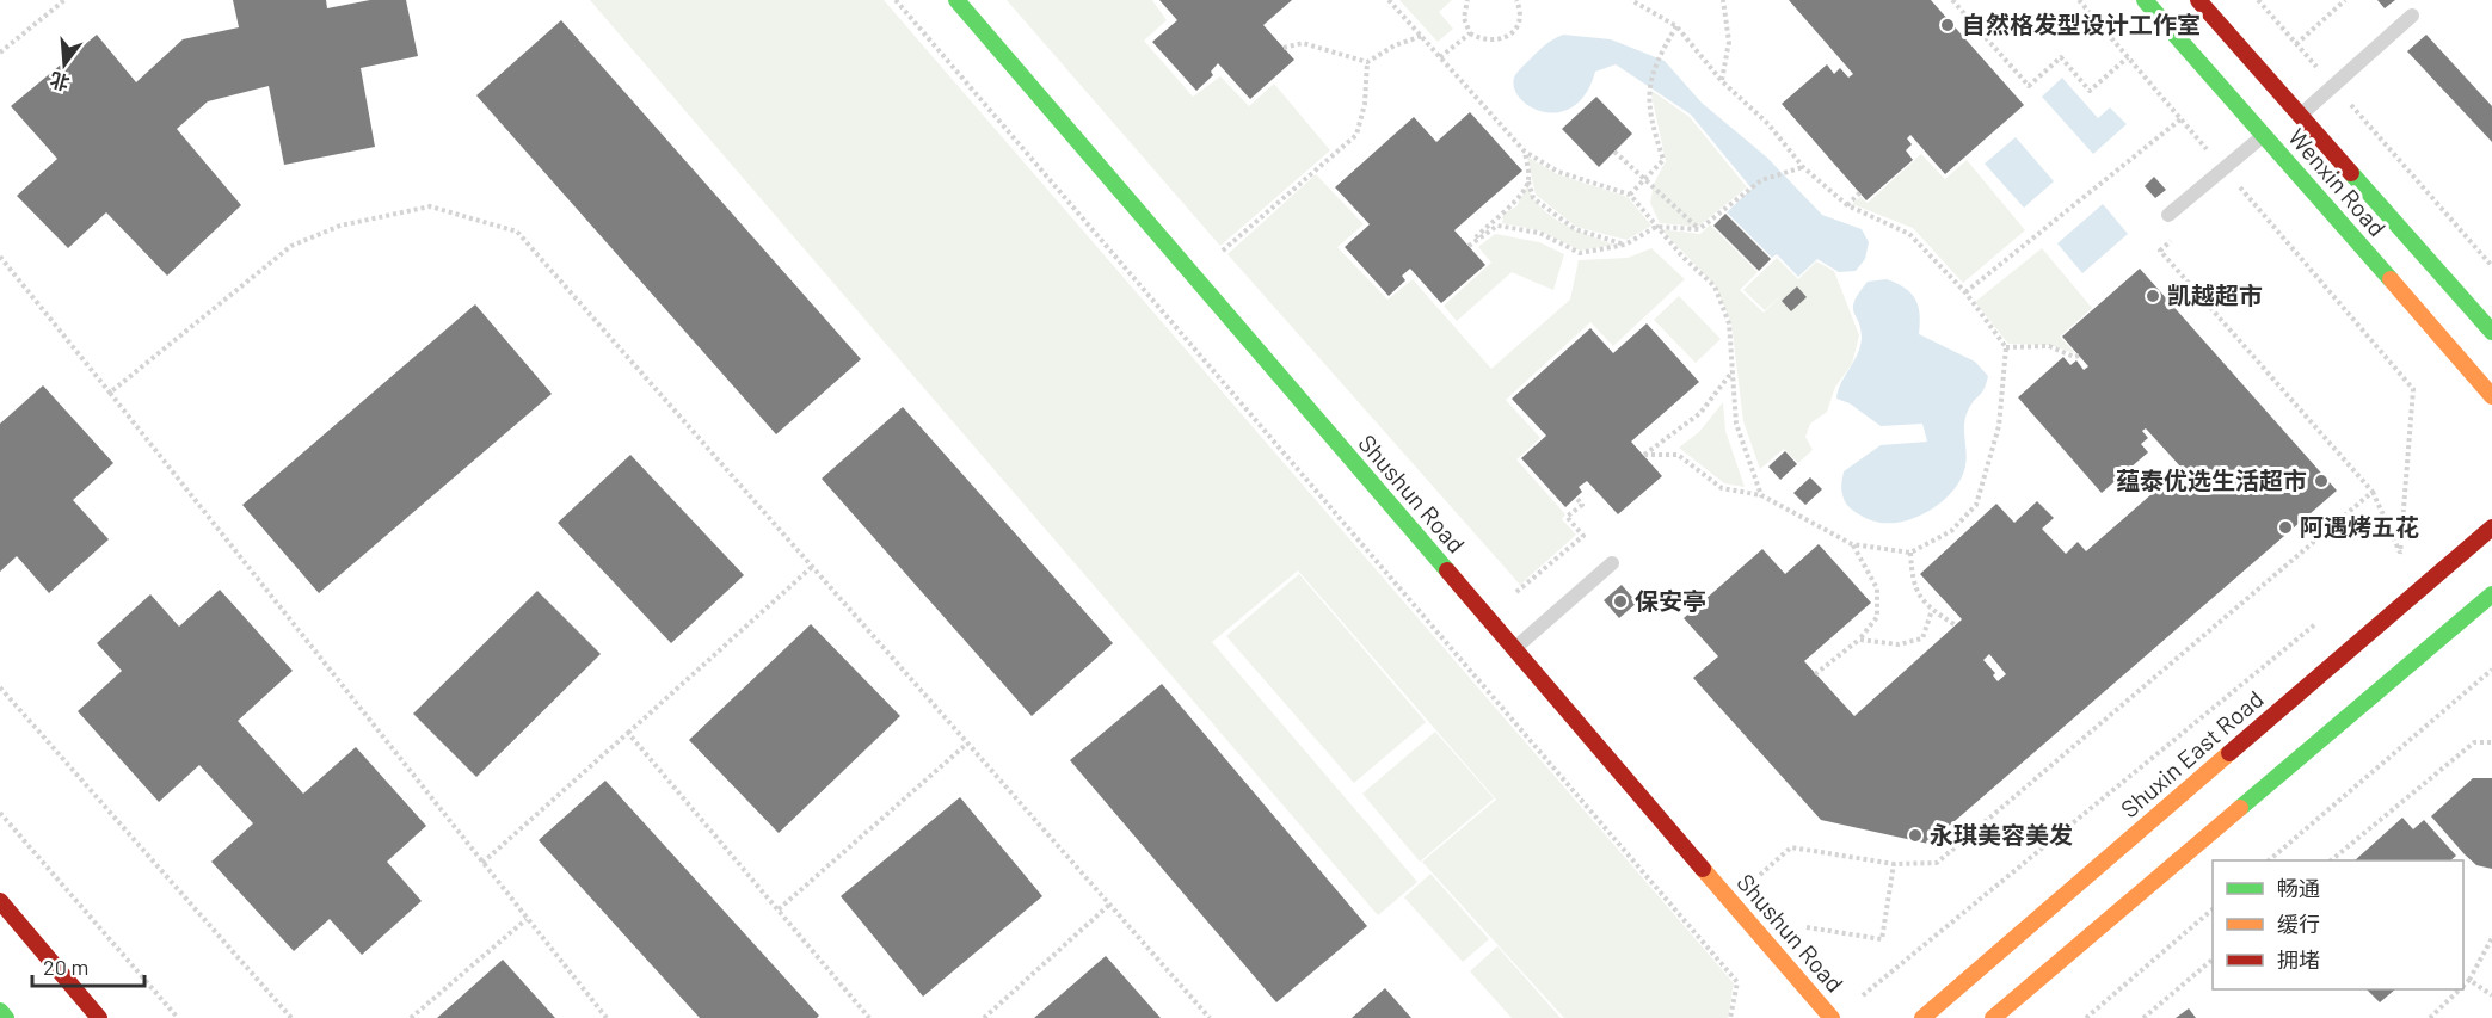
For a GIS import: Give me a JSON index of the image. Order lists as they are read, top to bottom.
{
  "streets": {
    "main road": ["Wenxin Road", "Shushun Road", "Shuxin East Road"]
  },
  "places": [
    "自然格发型设计工作室",
    "凯越超市",
    "蕴泰优选生活超市",
    "阿遇烤五花",
    "保安亭",
    "永琪美容美发"
  ],
  "legend": ["畅通", "缓行", "拥堵"],
  "scale_bar": "20 m",
  "north": "bottom"
}
